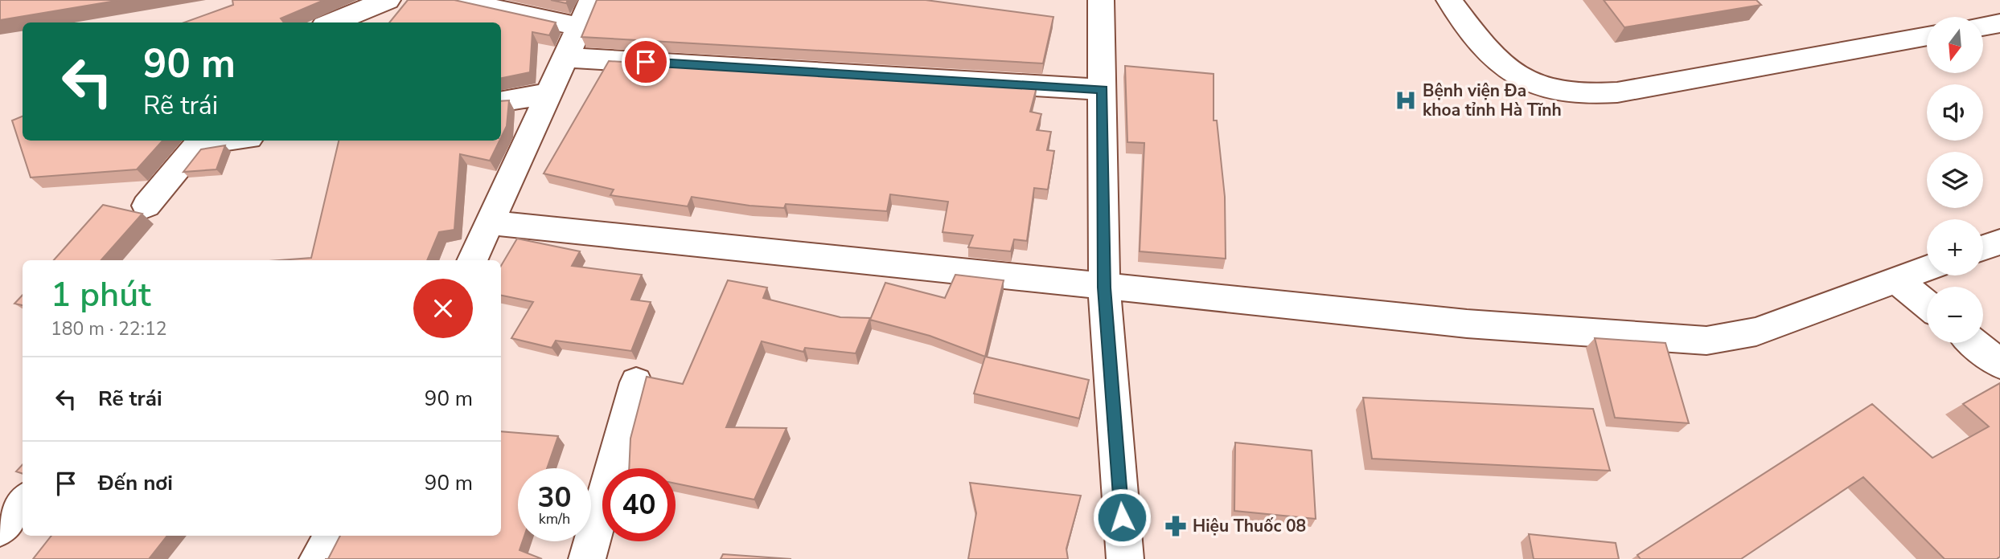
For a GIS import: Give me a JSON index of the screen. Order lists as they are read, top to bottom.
{
  "places": {
    "hospital": ["Bệnh viện Đa khoa tỉnh Hà Tĩnh"],
    "pharmacy": ["Hiệu Thuốc 08"]
  },
  "north": "bottom",
  "page": {
    "map_buttons": ["+", "−"],
    "turn": ["90 m", "Rẽ trái"],
    "heading": ["1 phút", "180 m · 22:12"],
    "list": [
      {
        "name": "Rẽ trái",
        "value": "90 m"
      },
      {
        "name": "Đến nơi",
        "value": "90 m"
      }
    ],
    "speed": "30 km/h",
    "limit": "40"
  }
}
